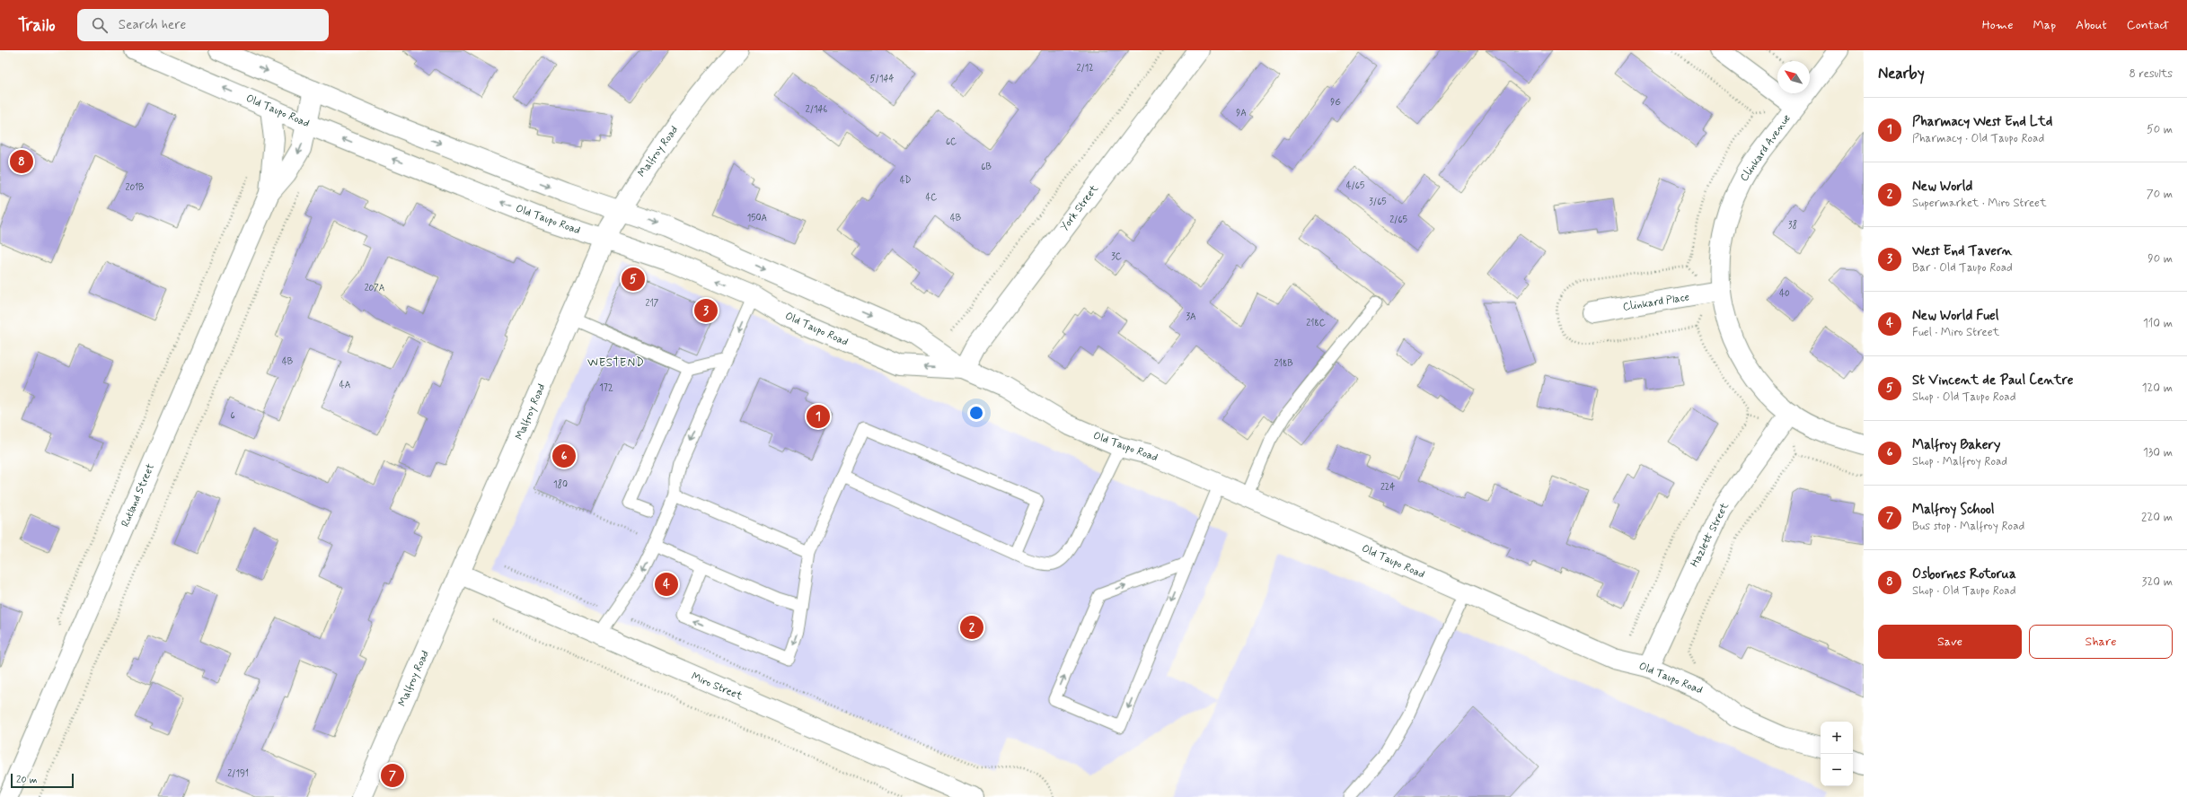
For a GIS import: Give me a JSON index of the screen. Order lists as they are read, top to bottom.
{
  "streets": {
    "main road": [
      "Old Taupo Road",
      "Clinkard Avenue",
      "Malfroy Road",
      "York Street",
      "Clinkard Place",
      "Rutland Street",
      "Hazlett Street",
      "Miro Street"
    ]
  },
  "crossings": [
    ["Old Taupo Road", "Malfroy Road"],
    ["Old Taupo Road", "York Street"],
    ["Old Taupo Road", "Rutland Street"],
    ["Old Taupo Road", "Hazlett Street"],
    ["Clinkard Avenue", "Clinkard Place"],
    ["Clinkard Avenue", "Hazlett Street"],
    ["Malfroy Road", "Miro Street"]
  ],
  "districts": ["WESTEND"],
  "house_numbers": [
    "2/12",
    "5/144",
    "9G",
    "2/146",
    "9A",
    "6C",
    "6B",
    "4D",
    "4/65",
    "201B",
    "4C",
    "3/65",
    "150A",
    "4B",
    "2/65",
    "38",
    "3C",
    "207A",
    "40",
    "217",
    "3A",
    "218C",
    "4B",
    "218B",
    "4A",
    "172",
    "6",
    "180",
    "224",
    "2/191"
  ],
  "scale_bar": "20 m",
  "north": "top left",
  "page": {
    "header": "Trailo",
    "search": "Search here",
    "nav": [
      "Home",
      "Map",
      "About",
      "Contact"
    ],
    "heading": ["Nearby", "8 results"],
    "list": [
      {
        "mark": "1",
        "name": "Pharmacy West End Ltd",
        "note": "Pharmacy · Old Taupo Road",
        "value": "50 m"
      },
      {
        "mark": "2",
        "name": "New World",
        "note": "Supermarket · Miro Street",
        "value": "70 m"
      },
      {
        "mark": "3",
        "name": "West End Tavern",
        "note": "Bar · Old Taupo Road",
        "value": "90 m"
      },
      {
        "mark": "4",
        "name": "New World Fuel",
        "note": "Fuel · Miro Street",
        "value": "110 m"
      },
      {
        "mark": "5",
        "name": "St Vincent de Paul Centre",
        "note": "Shop · Old Taupo Road",
        "value": "120 m"
      },
      {
        "mark": "6",
        "name": "Malfroy Bakery",
        "note": "Shop · Malfroy Road",
        "value": "130 m"
      },
      {
        "mark": "7",
        "name": "Malfroy School",
        "note": "Bus stop · Malfroy Road",
        "value": "220 m"
      },
      {
        "mark": "8",
        "name": "Osbornes Rotorua",
        "note": "Shop · Old Taupo Road",
        "value": "320 m"
      }
    ],
    "pins": [
      "8",
      "5",
      "3",
      "1",
      "6",
      "4",
      "2",
      "7"
    ],
    "buttons": ["Save", "Share"],
    "map_buttons": ["+", "−"],
    "scale": "20 m"
  }
}
